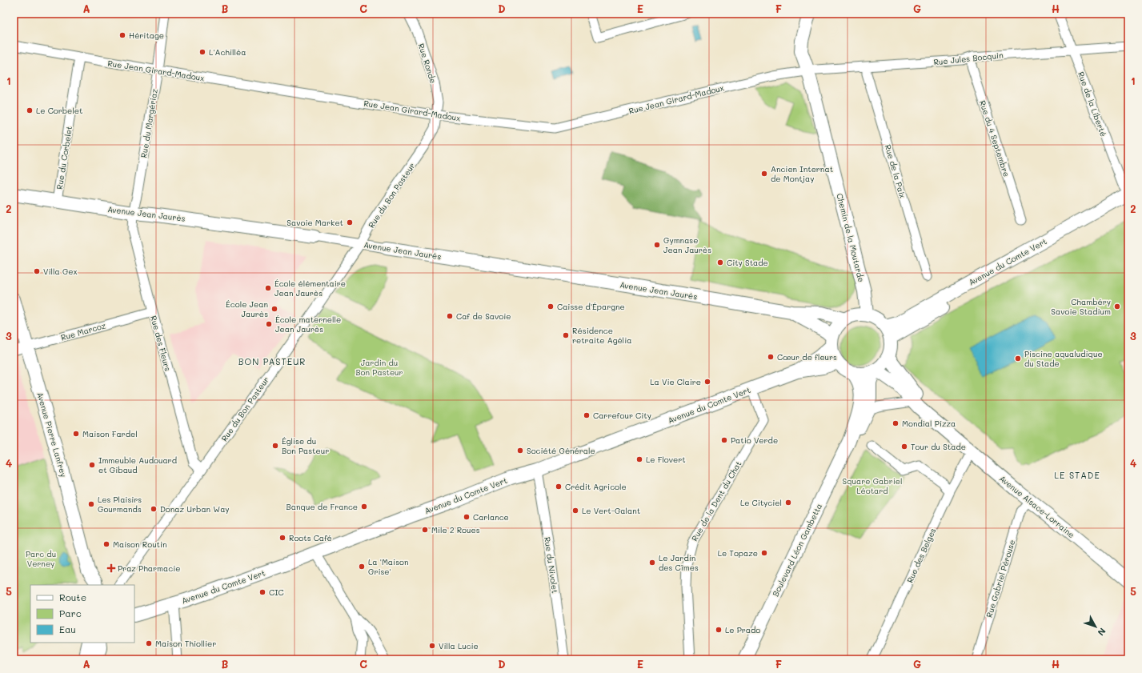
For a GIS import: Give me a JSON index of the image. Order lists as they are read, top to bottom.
{
  "streets": {
    "main road": [
      "Avenue Jean Jaurès",
      "Chemin de la Moutarde",
      "Avenue du Comte Vert",
      "Avenue Pierre Lanfrey",
      "Avenue Alsace-Lorraine",
      "Boulevard Léon Gambetta"
    ],
    "street": [
      "Rue Jules Bocquin",
      "Rue Ronde",
      "Rue Jean Girard-Madoux",
      "Rue de la Liberté",
      "Rue du Margériaz",
      "Rue du 4 Septembre",
      "Rue du Corbelet",
      "Rue de la Paix",
      "Rue du Bon Pasteur",
      "Rue Marcoz",
      "Rue des Fleurs",
      "Rue de la Dent du Chat",
      "Rue des Belges",
      "Rue du Nivolet",
      "Rue Gabriel Pérouse"
    ]
  },
  "crossings": [
    ["Rue Jules Bocquin", "Rue Jean Girard-Madoux"],
    ["Rue Jules Bocquin", "Rue de la Liberté"],
    ["Rue Jules Bocquin", "Rue du 4 Septembre"],
    ["Rue Jules Bocquin", "Rue de la Paix"],
    ["Rue Jules Bocquin", "Chemin de la Moutarde"],
    ["Rue Ronde", "Rue Jean Girard-Madoux"],
    ["Rue Ronde", "Rue du Bon Pasteur"],
    ["Rue Jean Girard-Madoux", "Rue du Margériaz"],
    ["Rue Jean Girard-Madoux", "Rue du Corbelet"],
    ["Rue Jean Girard-Madoux", "Rue du Bon Pasteur"],
    ["Rue Jean Girard-Madoux", "Chemin de la Moutarde"],
    ["Rue de la Liberté", "Avenue du Comte Vert"],
    ["Rue du Margériaz", "Avenue Jean Jaurès"],
    ["Rue du Margériaz", "Rue des Fleurs"],
    ["Rue du Corbelet", "Avenue Jean Jaurès"],
    ["Rue du Bon Pasteur", "Avenue Jean Jaurès"],
    ["Rue du Bon Pasteur", "Rue des Fleurs"],
    ["Avenue Jean Jaurès", "Chemin de la Moutarde"],
    ["Avenue Jean Jaurès", "Avenue du Comte Vert"],
    ["Avenue Jean Jaurès", "Rue des Fleurs"],
    ["Avenue Jean Jaurès", "Avenue Alsace-Lorraine"],
    ["Avenue Jean Jaurès", "Boulevard Léon Gambetta"],
    ["Chemin de la Moutarde", "Avenue du Comte Vert"],
    ["Chemin de la Moutarde", "Avenue Alsace-Lorraine"],
    ["Chemin de la Moutarde", "Boulevard Léon Gambetta"],
    ["Avenue du Comte Vert", "Rue de la Dent du Chat"],
    ["Avenue du Comte Vert", "Avenue Alsace-Lorraine"],
    ["Avenue du Comte Vert", "Boulevard Léon Gambetta"],
    ["Avenue du Comte Vert", "Rue du Nivolet"],
    ["Rue Marcoz", "Rue des Fleurs"],
    ["Rue Marcoz", "Avenue Pierre Lanfrey"],
    ["Avenue Alsace-Lorraine", "Boulevard Léon Gambetta"],
    ["Avenue Alsace-Lorraine", "Rue des Belges"],
    ["Avenue Alsace-Lorraine", "Rue Gabriel Pérouse"]
  ],
  "districts": ["BON PASTEUR", "LE STADE"],
  "parks": ["Jardin du Bon Pasteur", "Square Gabriel Léotard", "Parc du Verney"],
  "places": {
    "other": [
      "Héritage",
      "L'Achilléa",
      "Le Corbelet",
      "Ancien Internat de Montjay",
      "Savoie Market",
      "Gymnase Jean Jaurès",
      "City Stade",
      "Villa Gex",
      "École élémentaire Jean Jaurès",
      "Caisse d'Épargne",
      "Chambéry Savoie Stadium",
      "École Jean Jaurès",
      "Caf de Savoie",
      "École maternelle Jean Jaurès",
      "Résidence retraite Agélia",
      "Cœur de fleurs",
      "Piscine aqualudique du Stade",
      "La Vie Claire",
      "Carrefour City",
      "Mondial Pizza",
      "Maison Fardel",
      "Patio Verde",
      "Église du Bon Pasteur",
      "Tour du Stade",
      "Société Générale",
      "Le Flovert",
      "Immeuble Audouard et Gibaud",
      "Crédit Agricole",
      "Le Cityciel",
      "Les Plaisirs Gourmands",
      "Banque de France",
      "Donaz Urban Way",
      "Le Vert-Galant",
      "Carlance",
      "Mile 2 Roues",
      "Roots Café",
      "Maison Routin",
      "Le Topaze",
      "Le Jardin des Cîmes",
      "La 'Maison Grise'",
      "CIC",
      "Le Prado",
      "Maison Thiollier",
      "Villa Lucie"
    ],
    "health": ["Praz Pharmacie"]
  },
  "legend": ["Route", "Parc", "Eau"],
  "north": "bottom right",
  "grid": {
    "columns": [
      "A",
      "B",
      "C",
      "D",
      "E",
      "F",
      "G",
      "H"
    ],
    "rows": [
      "1",
      "2",
      "3",
      "4",
      "5"
    ]
  }
}
